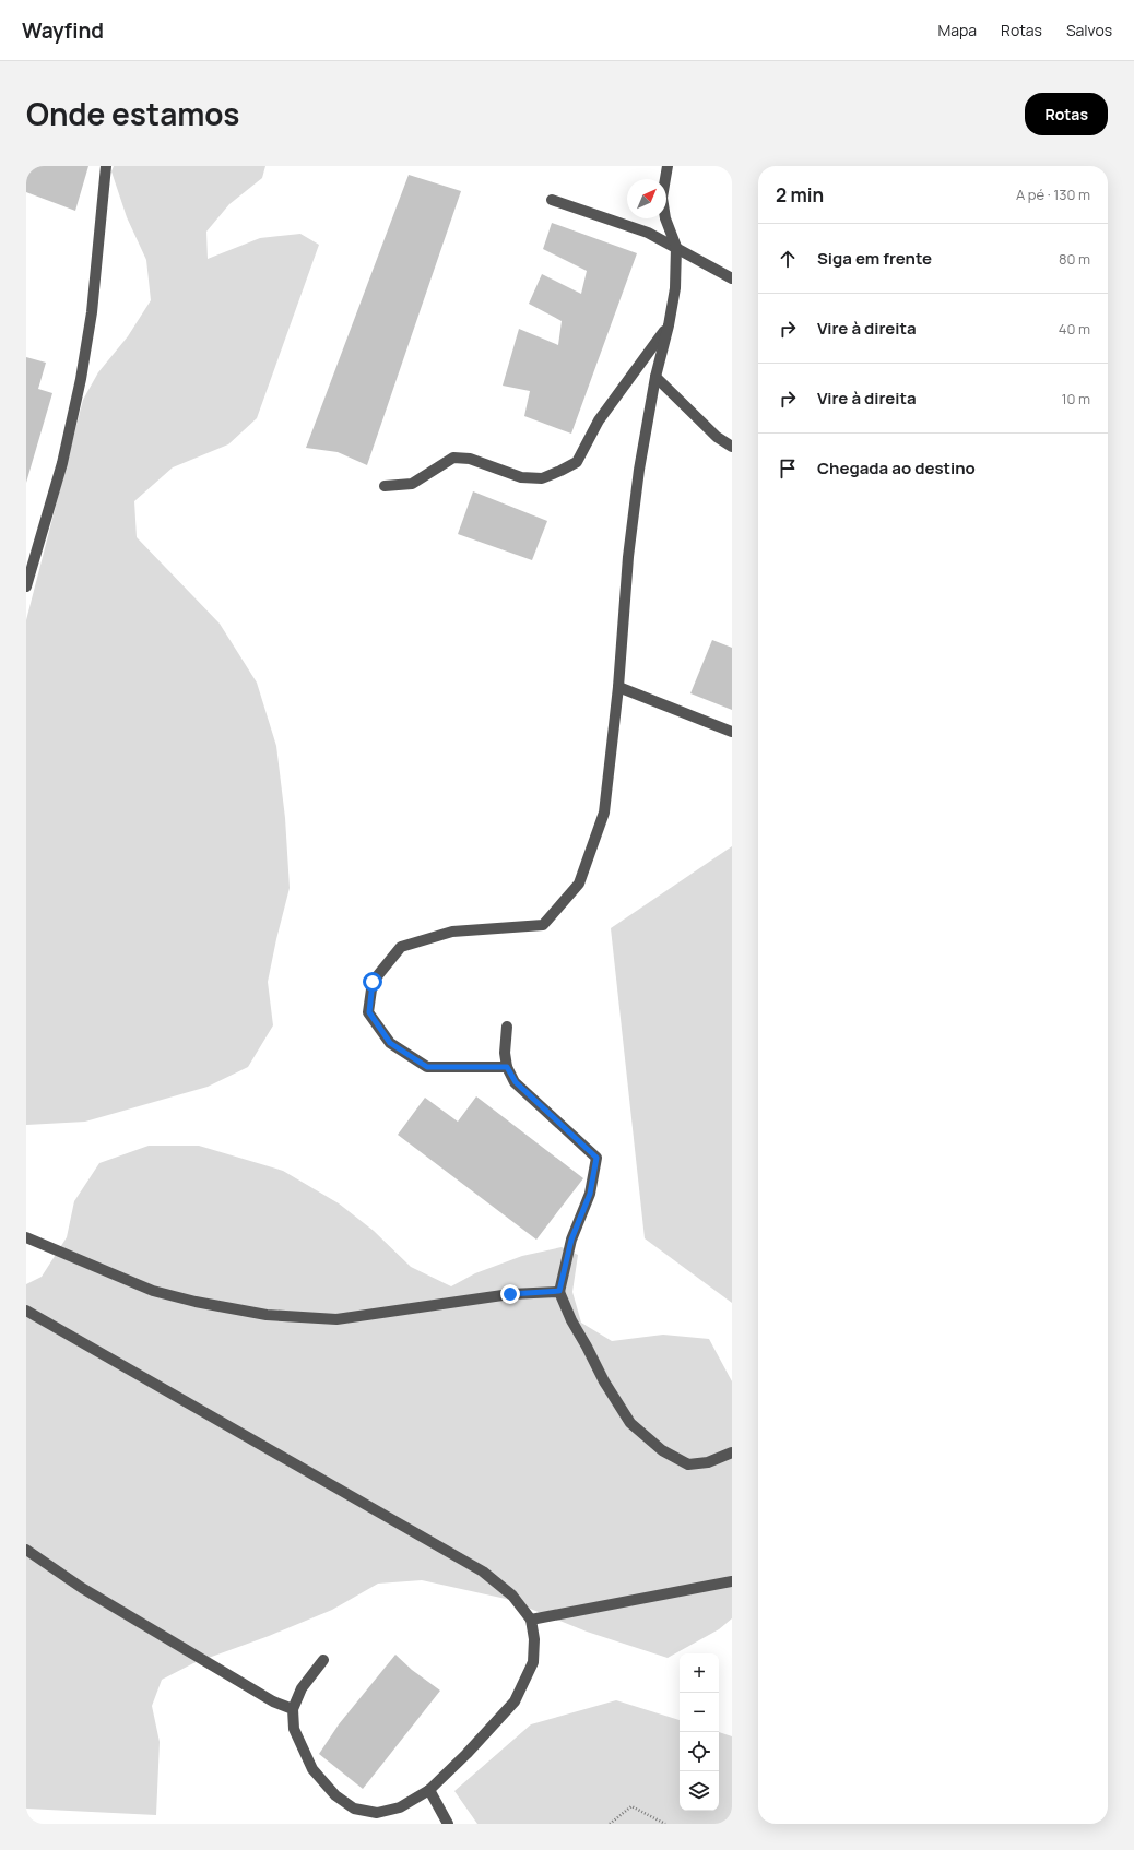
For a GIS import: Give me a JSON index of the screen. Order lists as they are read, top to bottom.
{
  "north": "top right",
  "page": {
    "header": "Wayfind",
    "nav": ["Mapa", "Rotas", "Salvos"],
    "title": "Onde estamos",
    "buttons": "Rotas",
    "heading": ["2 min", "A pé · 130 m"],
    "list": [
      ["Siga em frente", "80 m"],
      ["Vire à direita", "40 m"],
      ["Vire à direita", "10 m"],
      "Chegada ao destino"
    ],
    "map_buttons": ["+", "−"]
  }
}
